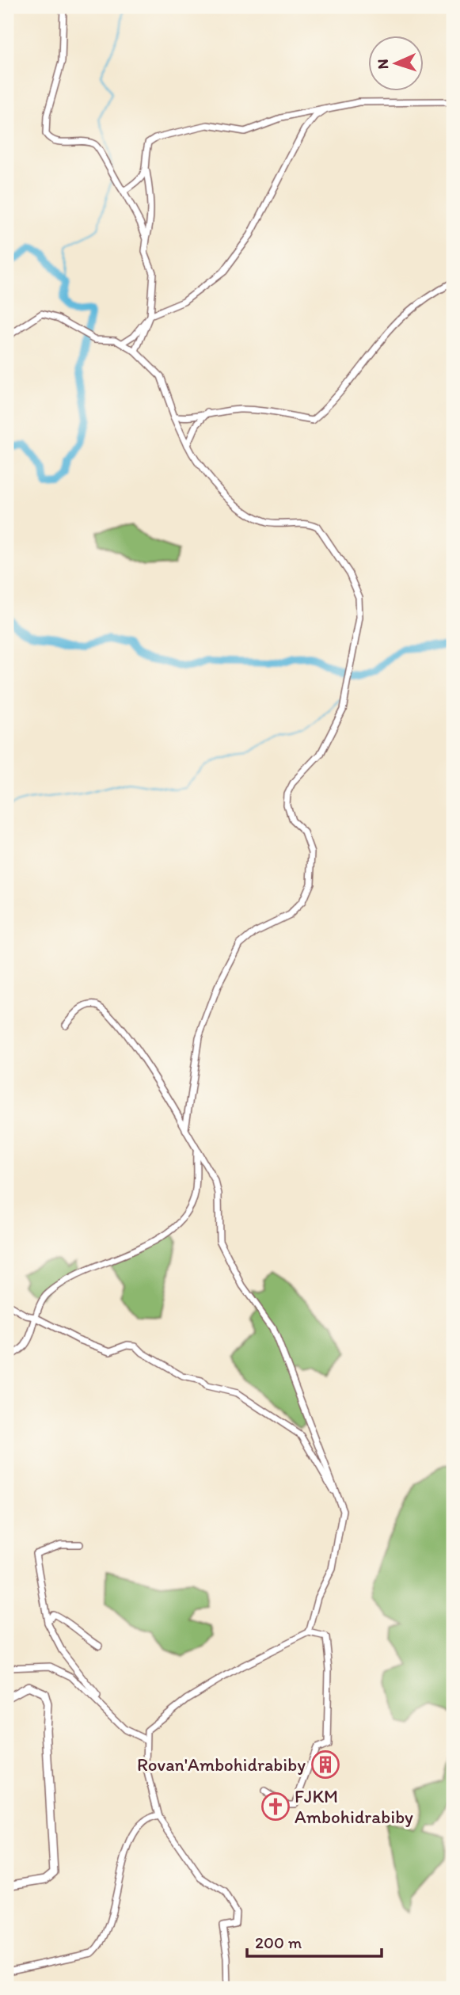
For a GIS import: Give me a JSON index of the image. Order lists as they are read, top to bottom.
{
  "places": {
    "building": ["Rovan'Ambohidrabiby"],
    "church": ["FJKM Ambohidrabiby"]
  },
  "scale_bar": "200 m",
  "north": "left"
}
